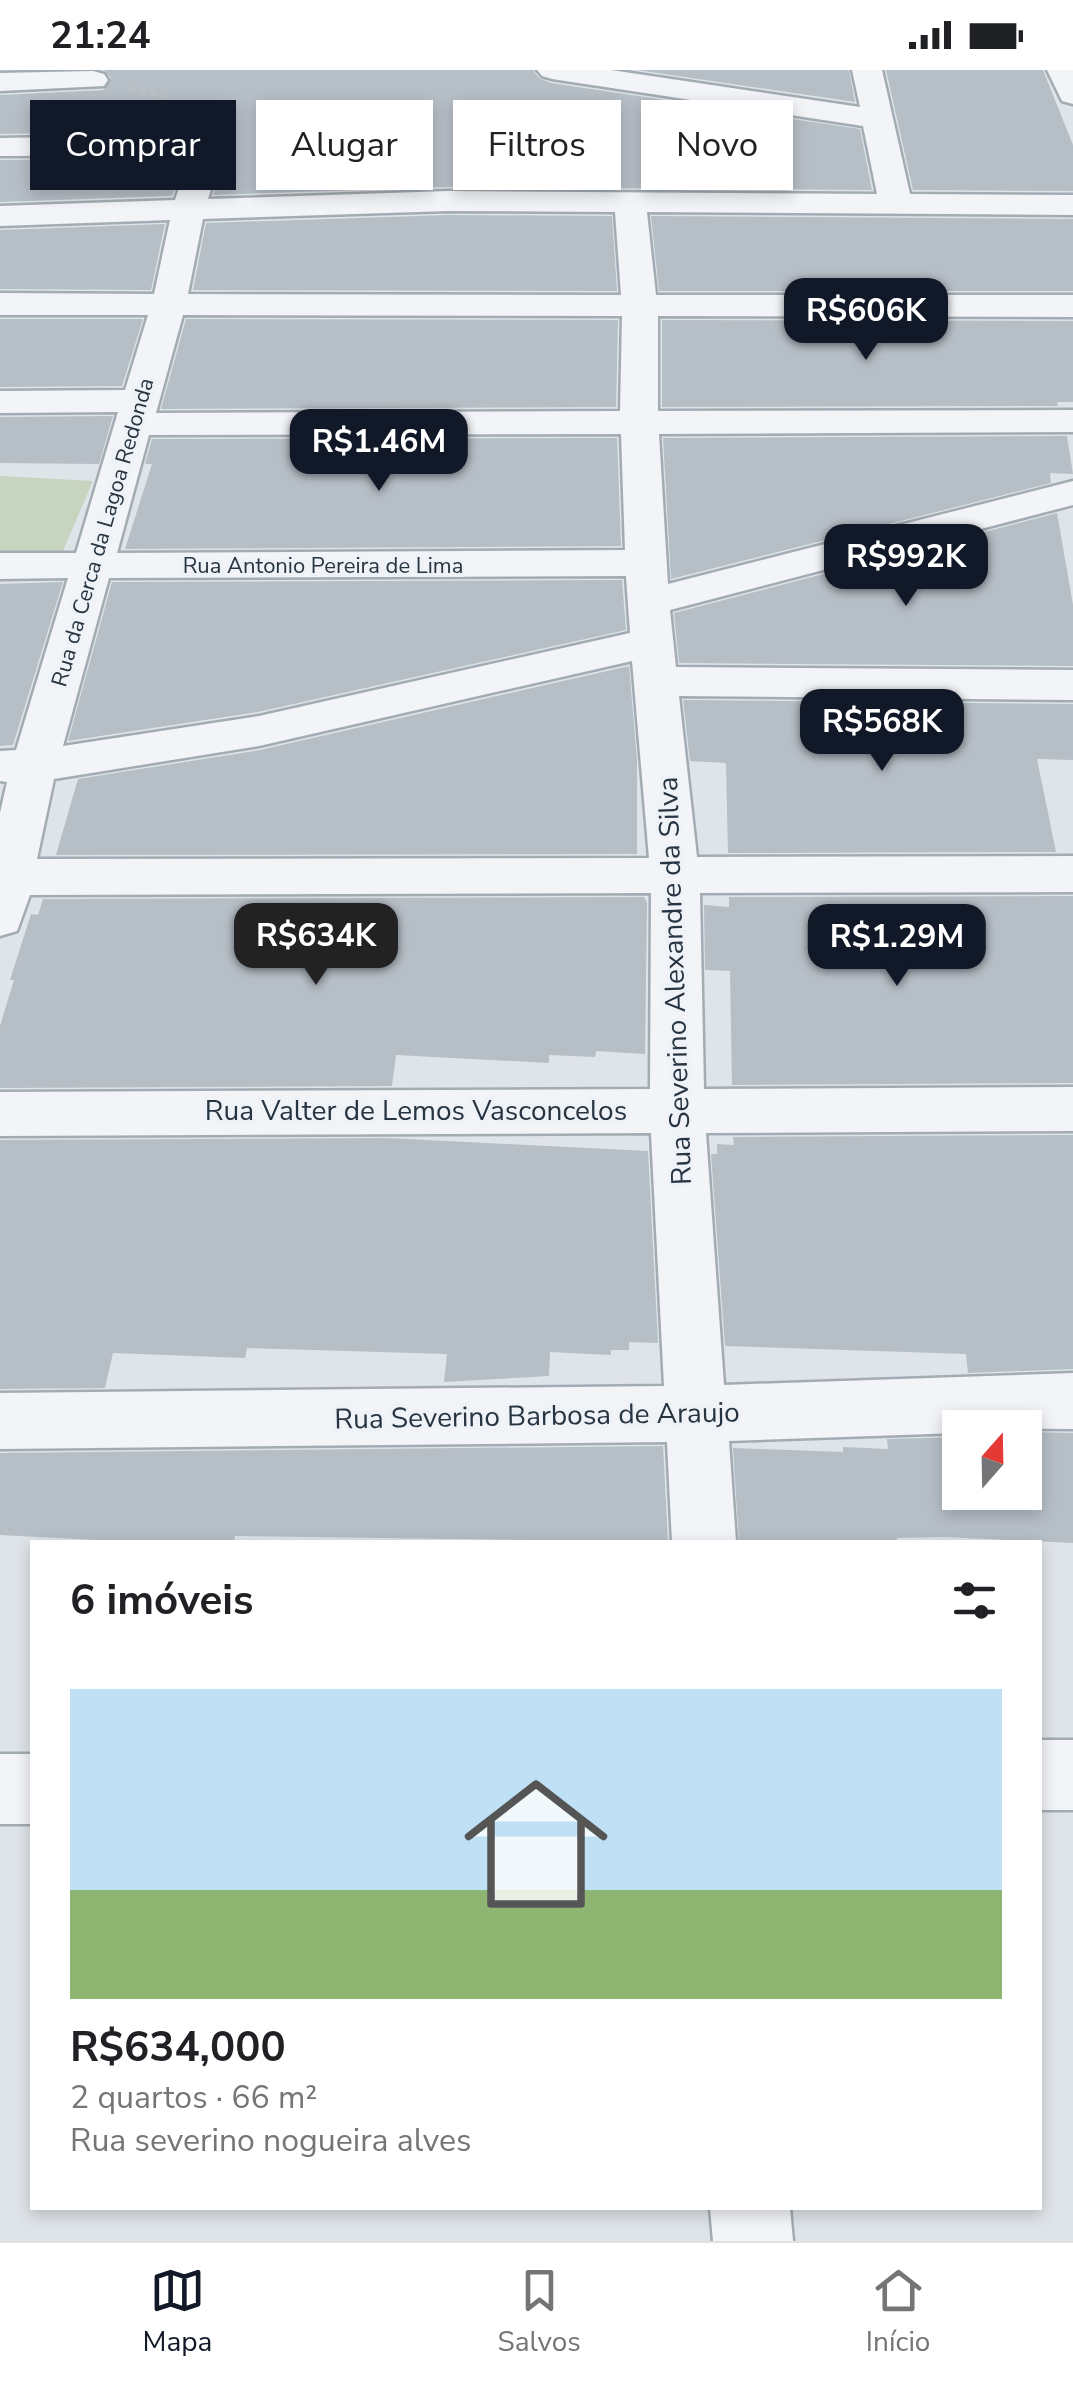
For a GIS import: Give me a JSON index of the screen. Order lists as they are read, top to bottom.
{
  "streets": {
    "street": [
      "Rua da Cerca da Lagoa Redonda",
      "Rua Antonio Pereira de Lima",
      "Rua Severino Alexandre da Silva",
      "Rua Valter de Lemos Vasconcelos",
      "Rua Severino Barbosa de Araujo"
    ]
  },
  "crossings": [
    ["Rua da Cerca da Lagoa Redonda", "Rua Antonio Pereira de Lima"],
    ["Rua Antonio Pereira de Lima", "Rua Severino Alexandre da Silva"],
    ["Rua Severino Alexandre da Silva", "Rua Valter de Lemos Vasconcelos"],
    ["Rua Severino Alexandre da Silva", "Rua Severino Barbosa de Araujo"]
  ],
  "north": "top",
  "page": {
    "status": "21:24",
    "chip": [
      "Comprar",
      "Alugar",
      "Filtros",
      "Novo"
    ],
    "price": [
      "R$606K",
      "R$1.46M",
      "R$992K",
      "R$568K",
      "R$634K",
      "R$1.29M"
    ],
    "heading": "6 imóveis",
    "list": [
      {
        "name": "R$634,000",
        "note": "2 quartos · 66 m² · Rua severino nogueira alves"
      }
    ],
    "tabs": ["Mapa", "Salvos", "Início"]
  }
}
